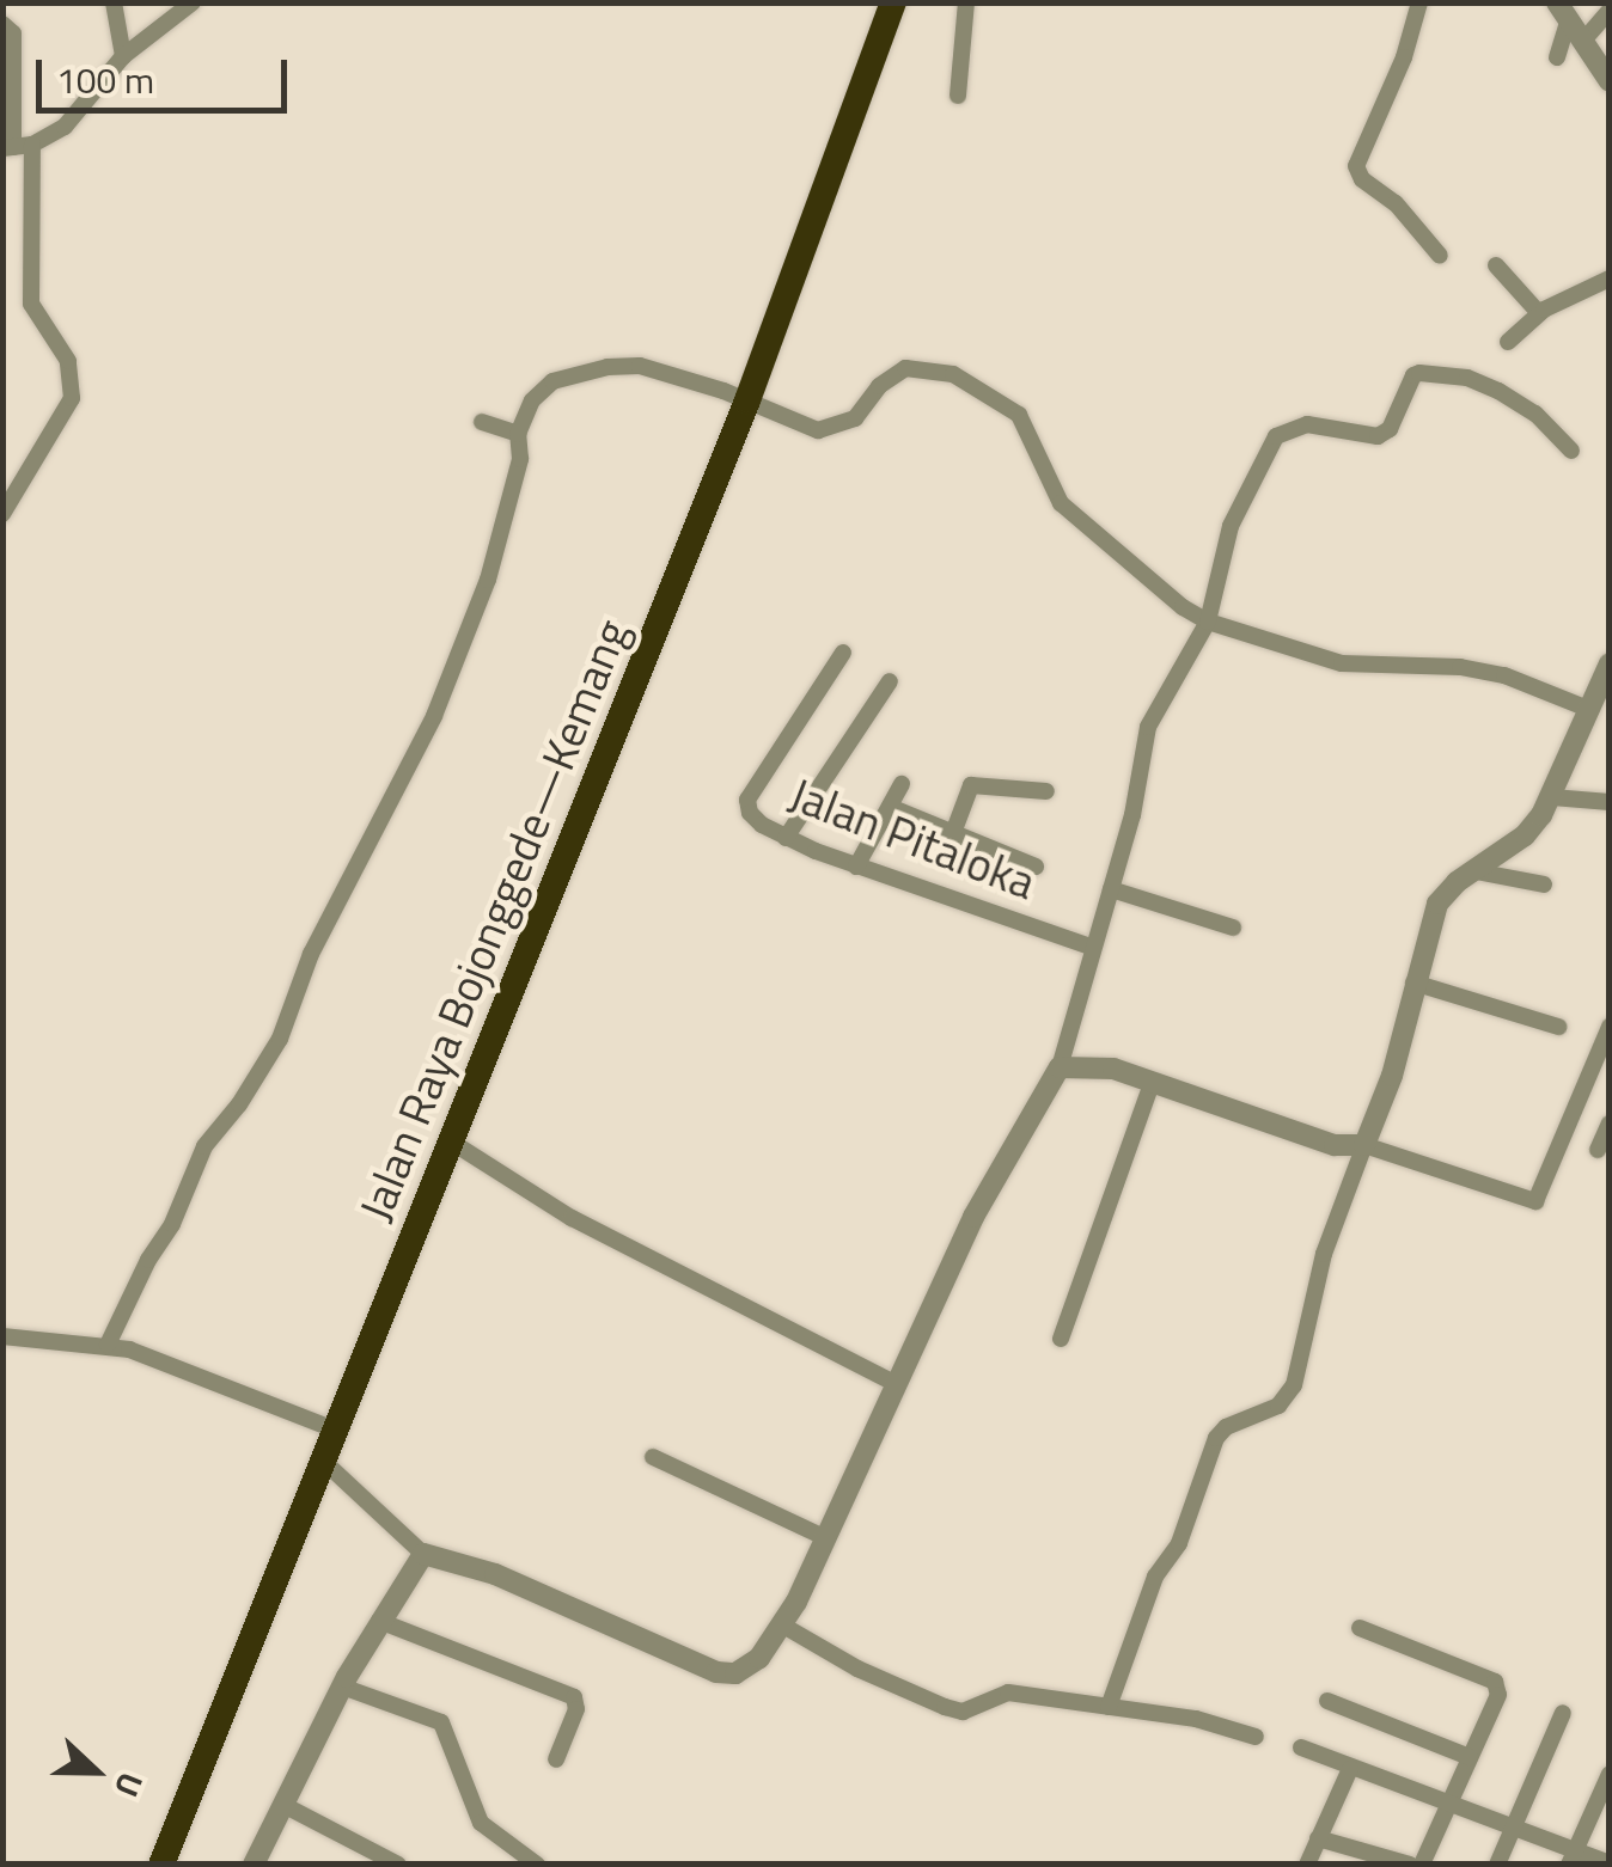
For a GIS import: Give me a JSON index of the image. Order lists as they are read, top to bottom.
{
  "streets": {
    "highway": ["Jalan Raya Bojonggede—Kemang"],
    "street": ["Jalan Pitaloka"]
  },
  "scale_bar": "100 m",
  "north": "right"
}
